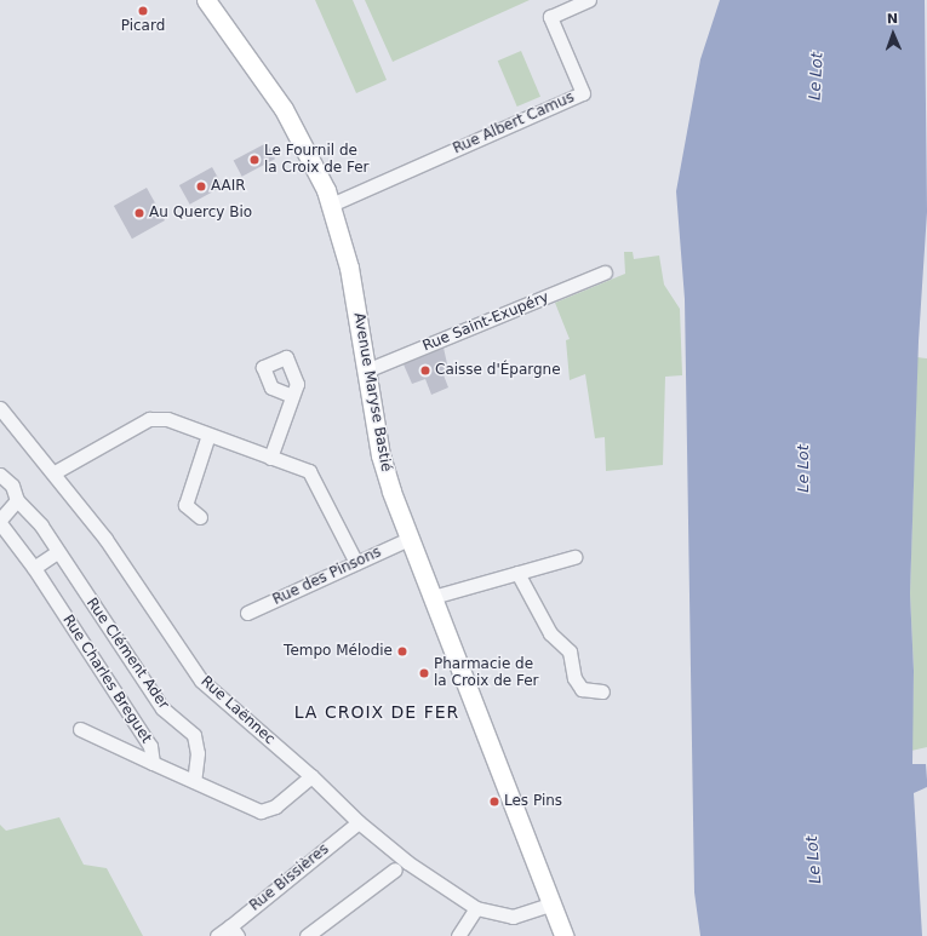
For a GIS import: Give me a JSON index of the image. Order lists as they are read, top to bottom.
{
  "streets": {
    "street": [
      "Rue Albert Camus",
      "Rue Saint-Exupéry",
      "Avenue Maryse Bastié",
      "Rue des Pinsons",
      "Rue Clément Ader",
      "Rue Charles Breguet",
      "Rue Laënnec",
      "Rue Bissières"
    ]
  },
  "crossings": [
    ["Rue Albert Camus", "Avenue Maryse Bastié"],
    ["Rue Saint-Exupéry", "Avenue Maryse Bastié"],
    ["Avenue Maryse Bastié", "Rue des Pinsons"],
    ["Avenue Maryse Bastié", "Rue Laënnec"],
    ["Rue Clément Ader", "Rue Charles Breguet"],
    ["Rue Charles Breguet", "Rue Laënnec"],
    ["Rue Laënnec", "Rue Bissières"]
  ],
  "districts": ["LA CROIX DE FER"],
  "water": ["Le Lot"],
  "places": [
    "Picard",
    "Le Fournil de la Croix de Fer",
    "AAIR",
    "Au Quercy Bio",
    "Caisse d'Épargne",
    "Tempo Mélodie",
    "Pharmacie de la Croix de Fer",
    "Les Pins"
  ],
  "north": "top"
}
